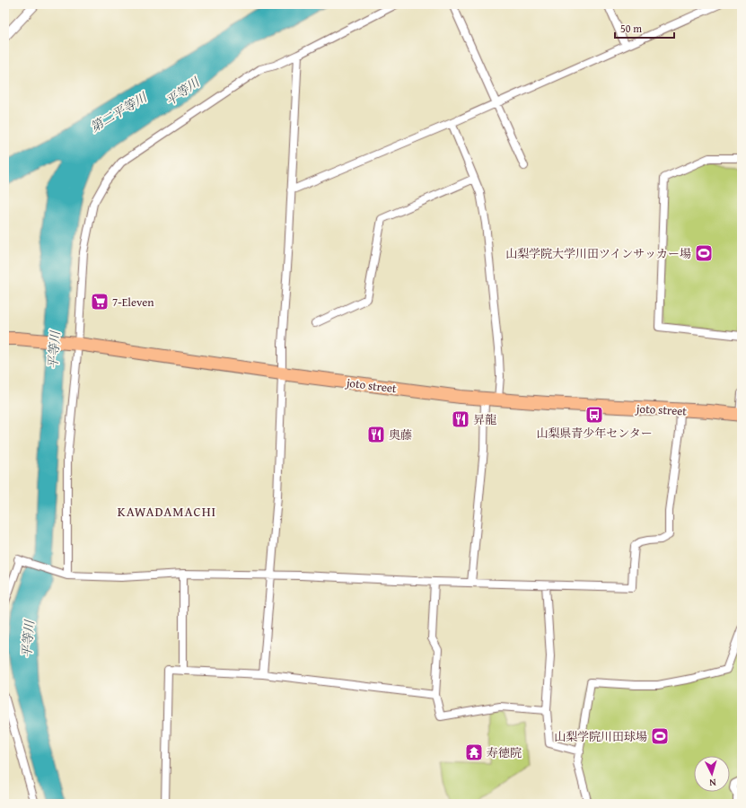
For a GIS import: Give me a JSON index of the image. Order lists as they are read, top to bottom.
{
  "streets": {
    "highway": ["joto street"]
  },
  "districts": ["KAWADAMACHI"],
  "water": ["平等川", "第二平等川"],
  "places": {
    "sports": ["山梨学院大学川田ツインサッカー場", "山梨学院川田球場"],
    "supermarket": ["7-Eleven"],
    "bus stop": ["山梨県青少年センター"],
    "restaurant": ["昇龍", "奥藤"],
    "temple": ["寿徳院"]
  },
  "scale_bar": "50 m",
  "north": "bottom"
}
